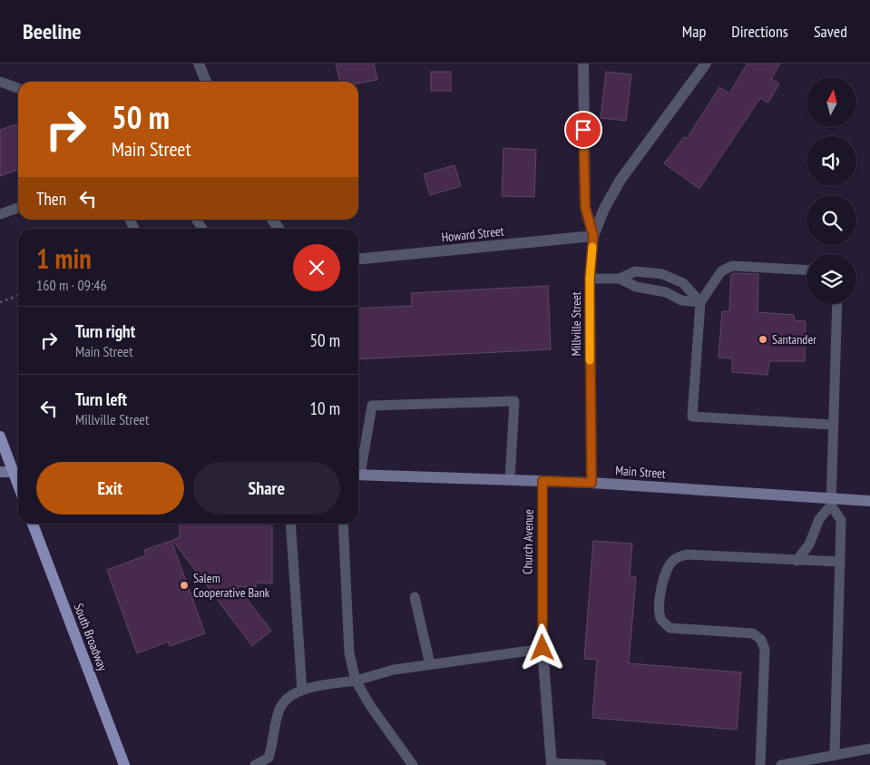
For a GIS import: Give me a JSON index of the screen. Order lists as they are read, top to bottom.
{
  "streets": {
    "main road": ["Main Street", "South Broadway"],
    "street": ["Howard Street", "Millville Street", "Church Avenue"]
  },
  "crossings": [
    ["Howard Street", "Millville Street"],
    ["Millville Street", "Main Street"],
    ["Main Street", "Church Avenue"]
  ],
  "places": ["Santander", "Salem Cooperative Bank"],
  "north": "top",
  "page": {
    "header": "Beeline",
    "nav": ["Map", "Directions", "Saved"],
    "turn": ["50 m", "Main Street"],
    "then": "Then",
    "heading": ["1 min", "160 m · 09:46"],
    "list": [
      {
        "name": "Turn right",
        "note": "Main Street",
        "value": "50 m"
      },
      {
        "name": "Turn left",
        "note": "Millville Street",
        "value": "10 m"
      }
    ],
    "buttons": ["Exit", "Share"]
  }
}
